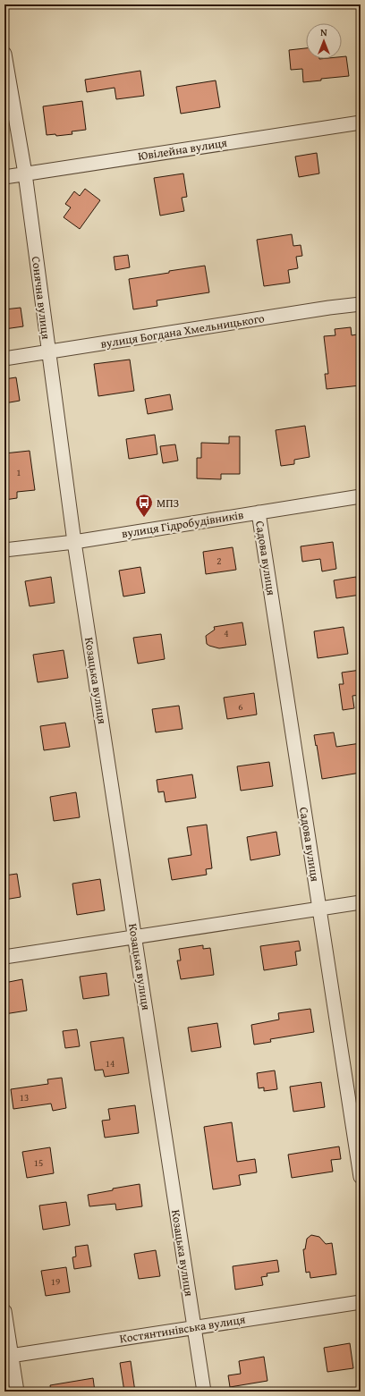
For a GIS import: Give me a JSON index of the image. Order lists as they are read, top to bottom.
{
  "streets": {
    "street": [
      "Ювілейна вулиця",
      "Сонячна вулиця",
      "вулиця Богдана Хмельницького",
      "вулиця Гідробудівників",
      "Садова вулиця",
      "Козацька вулиця",
      "Костянтинівська вулиця"
    ]
  },
  "crossings": [
    ["Ювілейна вулиця", "Сонячна вулиця"],
    ["Сонячна вулиця", "вулиця Богдана Хмельницького"],
    ["Сонячна вулиця", "вулиця Гідробудівників"],
    ["Сонячна вулиця", "Козацька вулиця"],
    ["вулиця Гідробудівників", "Садова вулиця"],
    ["вулиця Гідробудівників", "Козацька вулиця"],
    ["Козацька вулиця", "Костянтинівська вулиця"]
  ],
  "places": {
    "bus stop": ["МПЗ"]
  },
  "house_numbers": [
    "1",
    "2",
    "4",
    "6",
    "14",
    "13",
    "15",
    "19"
  ],
  "north": "top"
}
